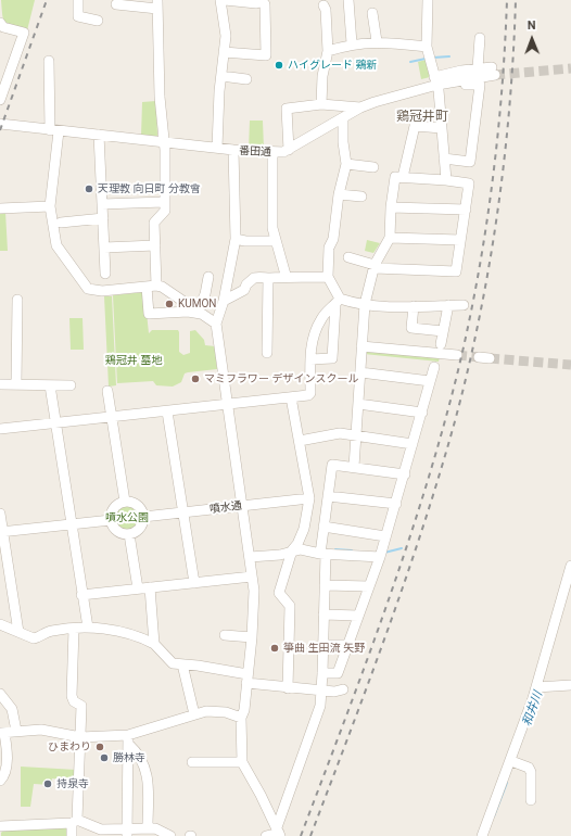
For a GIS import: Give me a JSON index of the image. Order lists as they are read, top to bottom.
{
  "streets": {
    "street": ["番田通", "噴水通"]
  },
  "districts": ["鶏冠井町"],
  "water": ["和井川"],
  "parks": ["鶏冠井 墓地", "噴水公園"],
  "places": [
    "ハイグレード 鶏新",
    "天理教 向日町 分教會",
    "KUMON",
    "マミフラワー デザインスクール",
    "箏曲 生田流 矢野",
    "ひまわり",
    "勝林寺",
    "持泉寺"
  ],
  "north": "top"
}
